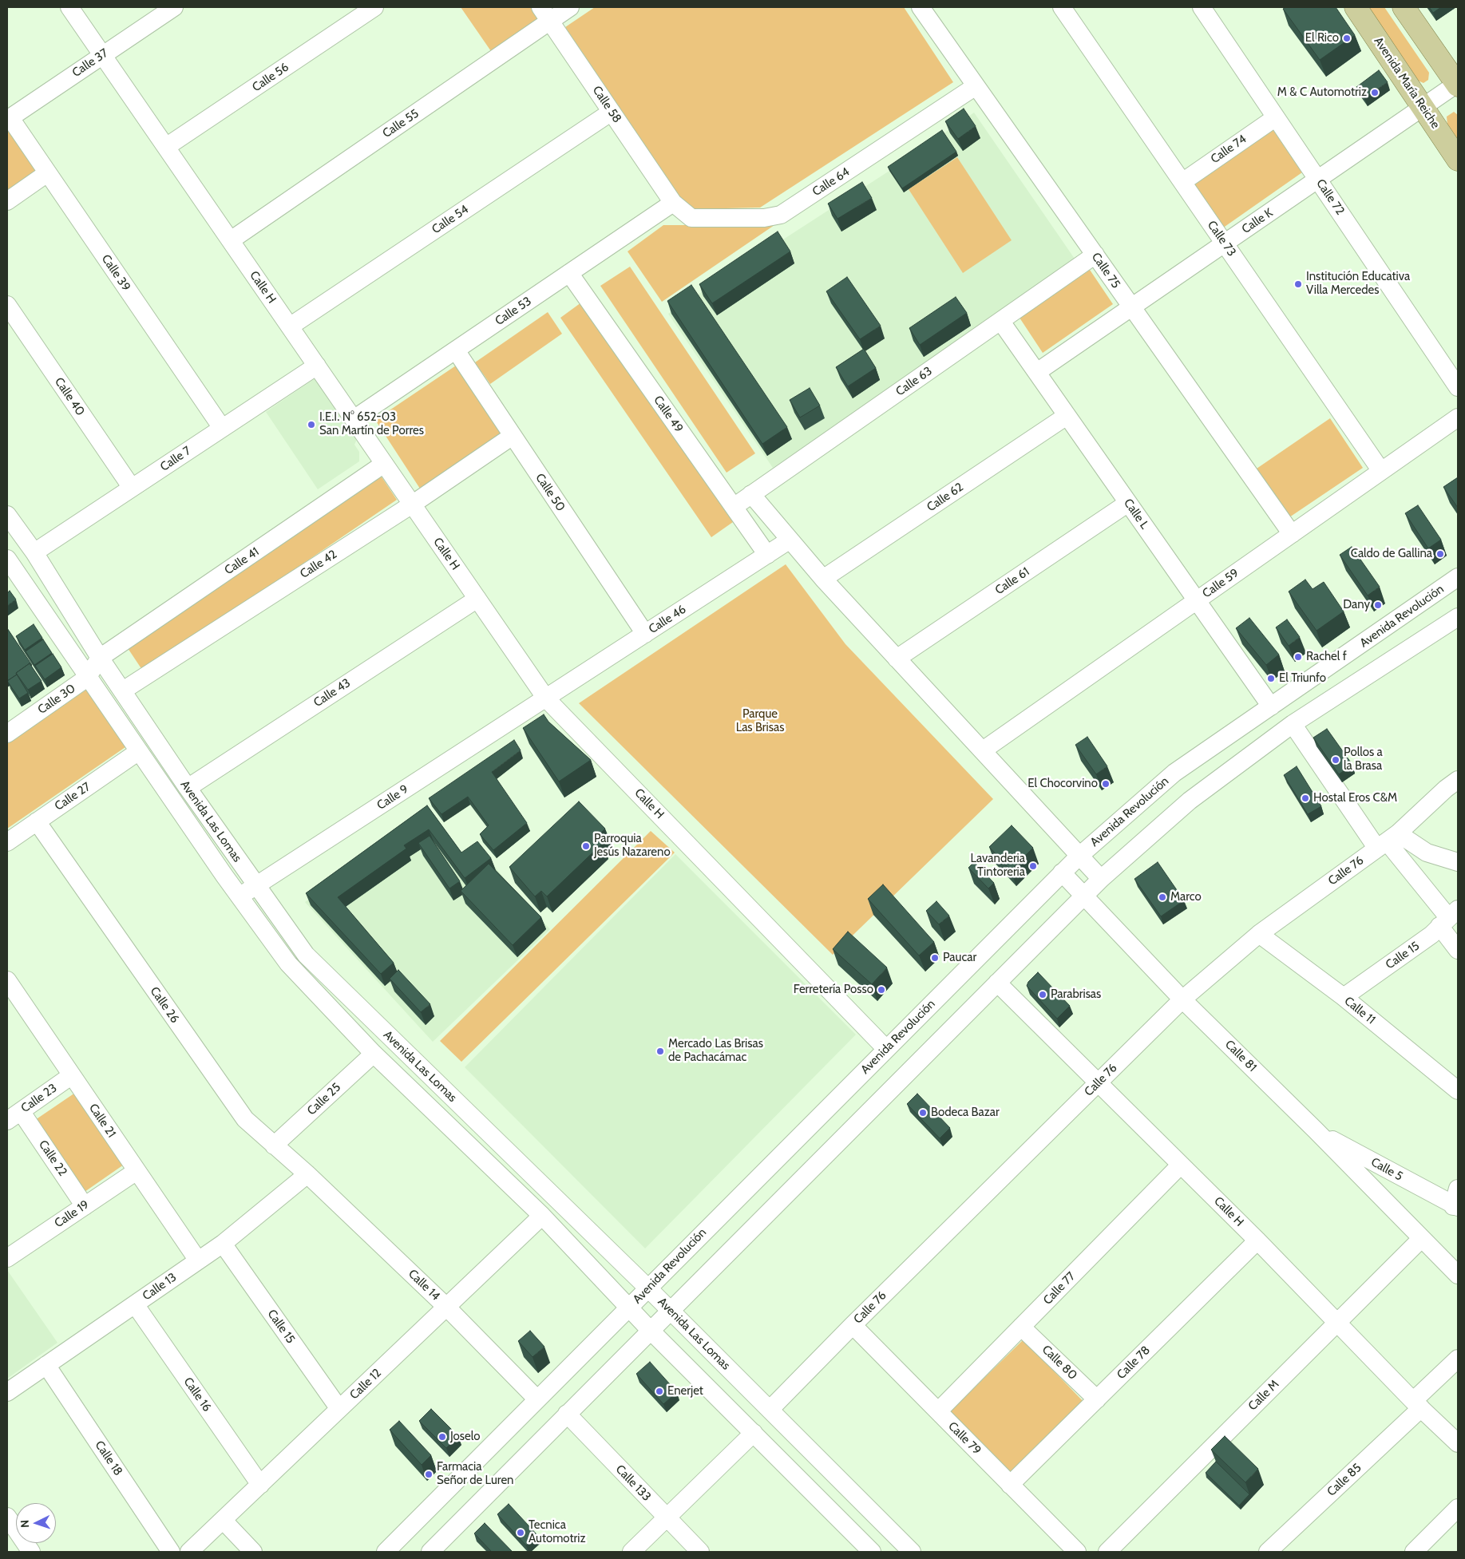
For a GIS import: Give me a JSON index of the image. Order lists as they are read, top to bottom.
{
  "streets": {
    "main road": ["Avenida María Reiche"],
    "street": [
      "Calle 37",
      "Calle 56",
      "Calle 58",
      "Calle 55",
      "Calle 74",
      "Calle 64",
      "Calle 72",
      "Calle 54",
      "Calle K",
      "Calle 73",
      "Calle 75",
      "Calle 39",
      "Calle H",
      "Calle 53",
      "Calle 63",
      "Calle 40",
      "Calle 49",
      "Calle 7",
      "Calle 50",
      "Calle 62",
      "Calle L",
      "Calle 41",
      "Calle 42",
      "Calle 61",
      "Calle 59",
      "Avenida Revolución",
      "Calle 46",
      "Calle 43",
      "Calle 30",
      "Calle 27",
      "Calle 9",
      "Avenida Las Lomas",
      "Calle 76",
      "Calle 15",
      "Calle 26",
      "Calle 11",
      "Calle 81",
      "Calle 23",
      "Calle 25",
      "Calle 21",
      "Calle 22",
      "Calle 5",
      "Calle 19",
      "Calle 14",
      "Calle 13",
      "Calle 77",
      "Calle 80",
      "Calle 78",
      "Calle 12",
      "Calle 16",
      "Calle M",
      "Calle 79",
      "Calle 18",
      "Calle 85",
      "Calle 133"
    ]
  },
  "crossings": [
    ["Calle 37", "Calle 39"],
    ["Calle 37", "Calle H"],
    ["Calle 56", "Calle H"],
    ["Avenida María Reiche", "Calle K"],
    ["Calle 58", "Calle 55"],
    ["Calle 58", "Calle 64"],
    ["Calle 58", "Calle 54"],
    ["Calle 58", "Calle 53"],
    ["Calle 55", "Calle H"],
    ["Calle 74", "Calle 72"],
    ["Calle 74", "Calle 73"],
    ["Calle 64", "Calle 75"],
    ["Calle 64", "Calle 53"],
    ["Calle 72", "Calle K"],
    ["Calle 54", "Calle H"],
    ["Calle K", "Calle 73"],
    ["Calle K", "Calle 75"],
    ["Calle K", "Calle L"],
    ["Calle 73", "Calle 59"],
    ["Calle 75", "Calle 63"],
    ["Calle 75", "Calle 59"],
    ["Calle 39", "Calle 7"],
    ["Calle H", "Calle 53"],
    ["Calle H", "Calle 7"],
    ["Calle H", "Calle 41"],
    ["Calle H", "Calle 42"],
    ["Calle H", "Avenida Revolución"],
    ["Calle H", "Calle 46"],
    ["Calle H", "Calle 43"],
    ["Calle H", "Calle 9"],
    ["Calle H", "Calle 76"],
    ["Calle H", "Calle 77"],
    ["Calle H", "Calle 78"],
    ["Calle H", "Calle M"],
    ["Calle H", "Calle 85"],
    ["Calle 53", "Calle 49"],
    ["Calle 53", "Calle 50"],
    ["Calle 63", "Calle 49"],
    ["Calle 63", "Calle L"],
    ["Calle 40", "Calle 7"],
    ["Calle 49", "Calle 46"],
    ["Calle 7", "Avenida Las Lomas"],
    ["Calle 50", "Calle 42"],
    ["Calle 50", "Calle 46"],
    ["Calle 62", "Calle L"],
    ["Calle L", "Calle 61"],
    ["Calle L", "Calle 59"],
    ["Calle L", "Avenida Revolución"],
    ["Calle 41", "Calle 30"],
    ["Calle 41", "Avenida Las Lomas"],
    ["Calle 42", "Avenida Las Lomas"],
    ["Avenida Revolución", "Avenida Las Lomas"],
    ["Avenida Revolución", "Calle 81"],
    ["Avenida Revolución", "Calle 14"],
    ["Calle 46", "Calle 9"],
    ["Calle 43", "Avenida Las Lomas"],
    ["Calle 30", "Avenida Las Lomas"],
    ["Calle 27", "Avenida Las Lomas"],
    ["Calle 27", "Calle 26"],
    ["Calle 9", "Avenida Las Lomas"],
    ["Avenida Las Lomas", "Calle 76"],
    ["Avenida Las Lomas", "Calle 25"],
    ["Avenida Las Lomas", "Calle 12"],
    ["Calle 76", "Calle 11"],
    ["Calle 76", "Calle 81"],
    ["Calle 76", "Calle 79"],
    ["Calle 15", "Calle 11"],
    ["Calle 15", "Calle 13"],
    ["Calle 15", "Calle 12"],
    ["Calle 26", "Calle 25"],
    ["Calle 26", "Calle 14"],
    ["Calle 26", "Calle 13"],
    ["Calle 81", "Calle 5"],
    ["Calle 81", "Calle M"],
    ["Calle 23", "Calle 21"],
    ["Calle 23", "Calle 22"],
    ["Calle 21", "Calle 19"],
    ["Calle 21", "Calle 13"],
    ["Calle 22", "Calle 19"],
    ["Calle 14", "Calle 13"],
    ["Calle 14", "Calle 12"],
    ["Calle 13", "Calle 16"],
    ["Calle 13", "Calle 18"],
    ["Calle 77", "Calle 80"],
    ["Calle 77", "Calle 79"],
    ["Calle 80", "Calle 78"],
    ["Calle 78", "Calle 79"],
    ["Calle 12", "Calle 16"]
  ],
  "parks": ["Parque Las Brisas"],
  "places": [
    "El Rico",
    "M & C Automotriz",
    "Institución Educativa Villa Mercedes",
    "I.E.I. N° 652-03 San Martín de Porres",
    "Caldo de Gallina",
    "Dany",
    "Rachel f",
    "El Triunfo",
    "Pollos a la Brasa",
    "El Chocorvino",
    "Hostal Eros C&M",
    "Parroquia Jesús Nazareno",
    "Lavanderia Tintoreria",
    "Marco",
    "Paucar",
    "Ferretería Posso",
    "Parabrisas",
    "Mercado Las Brisas de Pachacámac",
    "Bodeca Bazar",
    "Enerjet",
    "Joselo",
    "Farmacia Señor de Luren",
    "Tecnica Automotriz"
  ],
  "north": "left"
}
